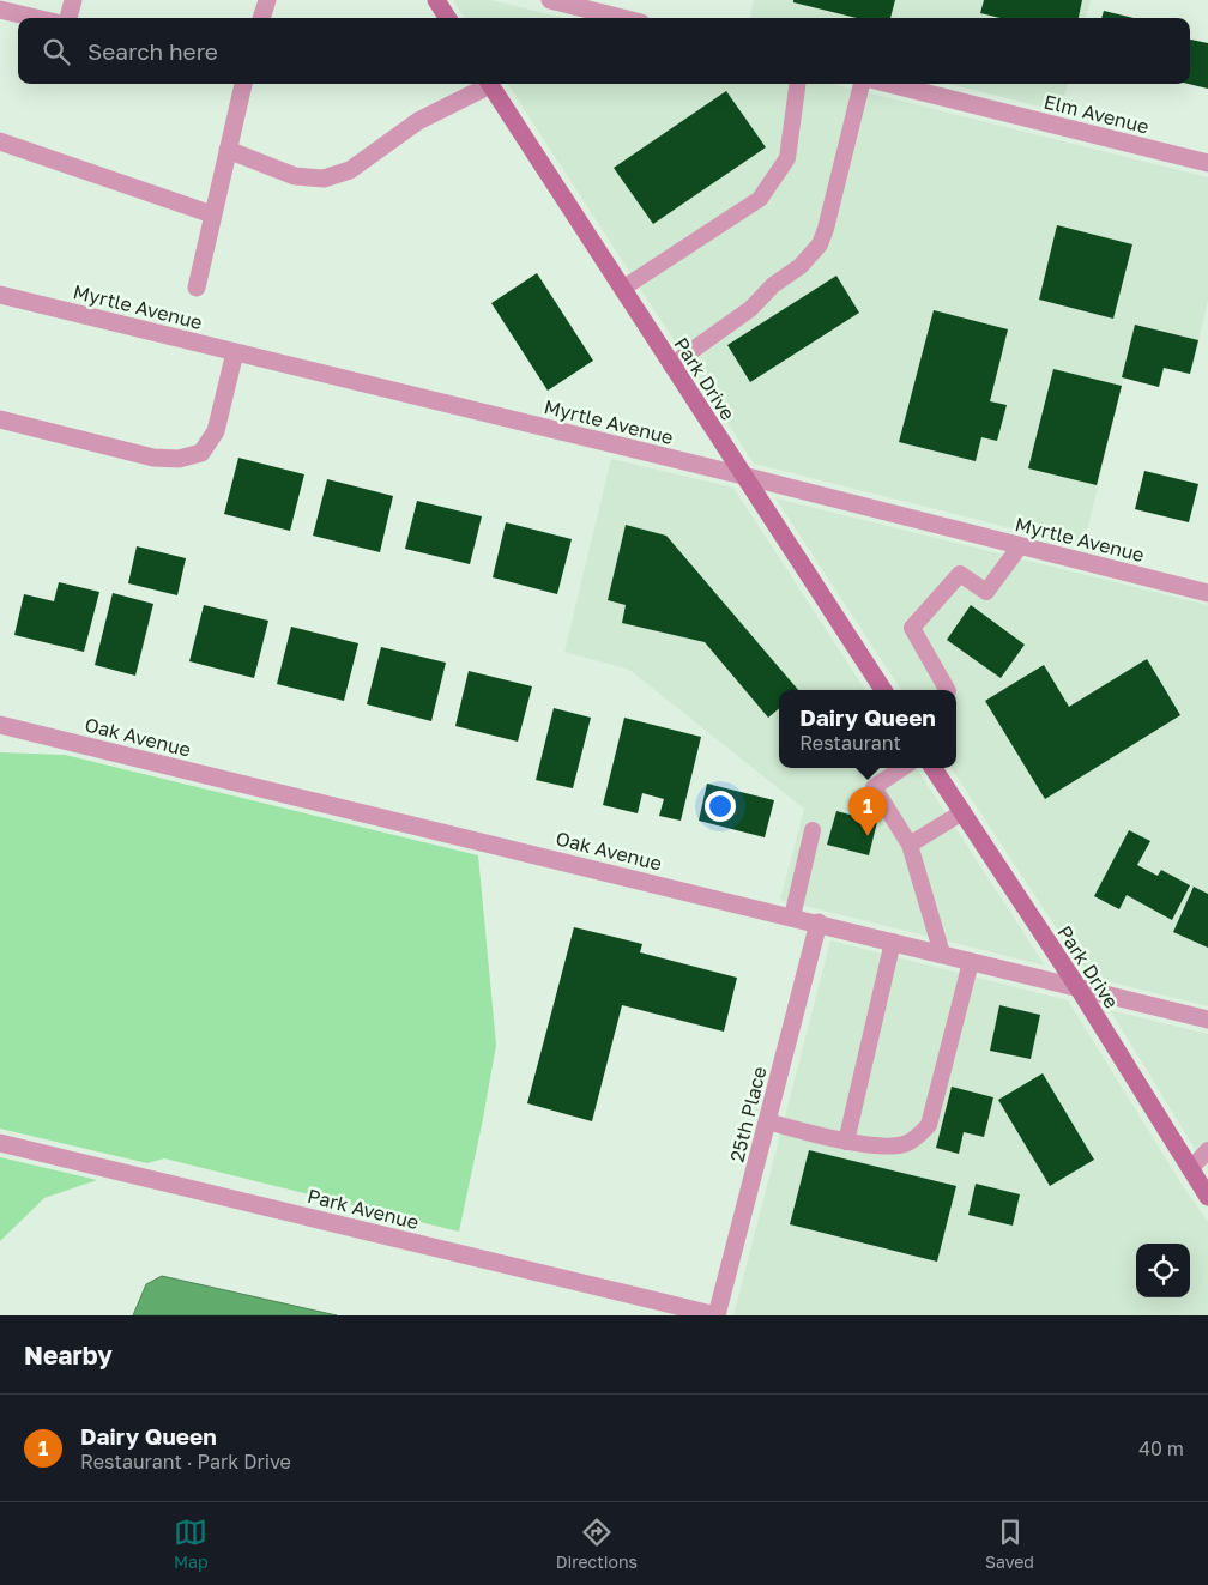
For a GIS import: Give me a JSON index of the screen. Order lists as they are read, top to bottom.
{
  "streets": {
    "street": [
      "Elm Avenue",
      "Myrtle Avenue",
      "Park Drive",
      "Oak Avenue",
      "25th Place",
      "Park Avenue"
    ]
  },
  "crossings": [
    ["Myrtle Avenue", "Park Drive"],
    ["Park Drive", "Oak Avenue"],
    ["Oak Avenue", "25th Place"],
    ["25th Place", "Park Avenue"]
  ],
  "page": {
    "search": "Search here",
    "popup": ["Dairy Queen", "Restaurant"],
    "pins": "1",
    "heading": "Nearby",
    "list": [
      {
        "mark": "1",
        "name": "Dairy Queen",
        "note": "Restaurant · Park Drive",
        "value": "40 m"
      }
    ],
    "nav": ["Map", "Directions", "Saved"]
  }
}
